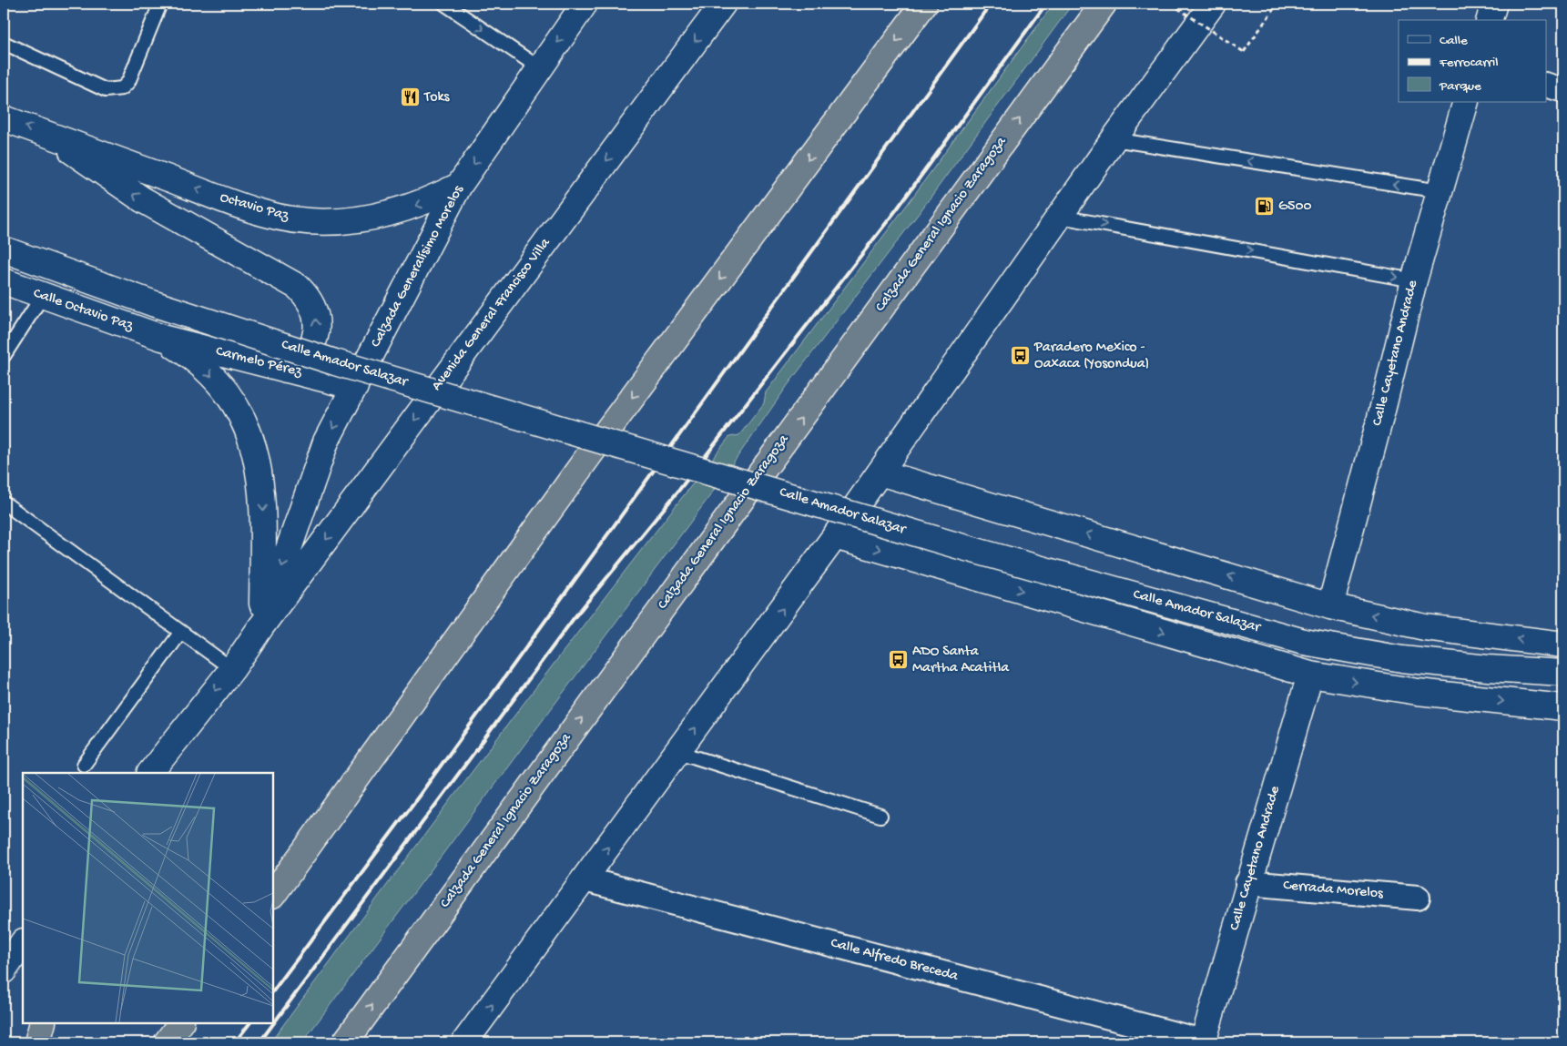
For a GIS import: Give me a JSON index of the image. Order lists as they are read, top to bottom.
{
  "streets": {
    "highway": ["Calzada General Ignacio Zaragoza"],
    "street": [
      "Octavio Paz",
      "Calzada Generalísimo Morelos",
      "Calle Octavio Paz",
      "Avenida General Francisco Villa",
      "Calle Cayetano Andrade",
      "Carmelo Pérez",
      "Calle Amador Salazar",
      "Cerrada Morelos",
      "Calle Alfredo Breceda"
    ]
  },
  "crossings": [
    ["Octavio Paz", "Calzada Generalísimo Morelos"],
    ["Calzada Generalísimo Morelos", "Avenida General Francisco Villa"],
    ["Calzada Generalísimo Morelos", "Carmelo Pérez"],
    ["Calle Octavio Paz", "Carmelo Pérez"],
    ["Calle Cayetano Andrade", "Calle Amador Salazar"],
    ["Calle Cayetano Andrade", "Cerrada Morelos"],
    ["Calle Cayetano Andrade", "Calle Alfredo Breceda"]
  ],
  "one_way": ["Octavio Paz", "Calzada Generalísimo Morelos", "Avenida General Francisco Villa"],
  "places": {
    "restaurant": ["Toks"],
    "fuel station": ["G500"],
    "bus stop": ["Paradero Mexico - Oaxaca (Yosondua)", "ADO Santa Martha Acatitla"]
  },
  "legend": ["Calle", "Ferrocarril", "Parque"]
}
